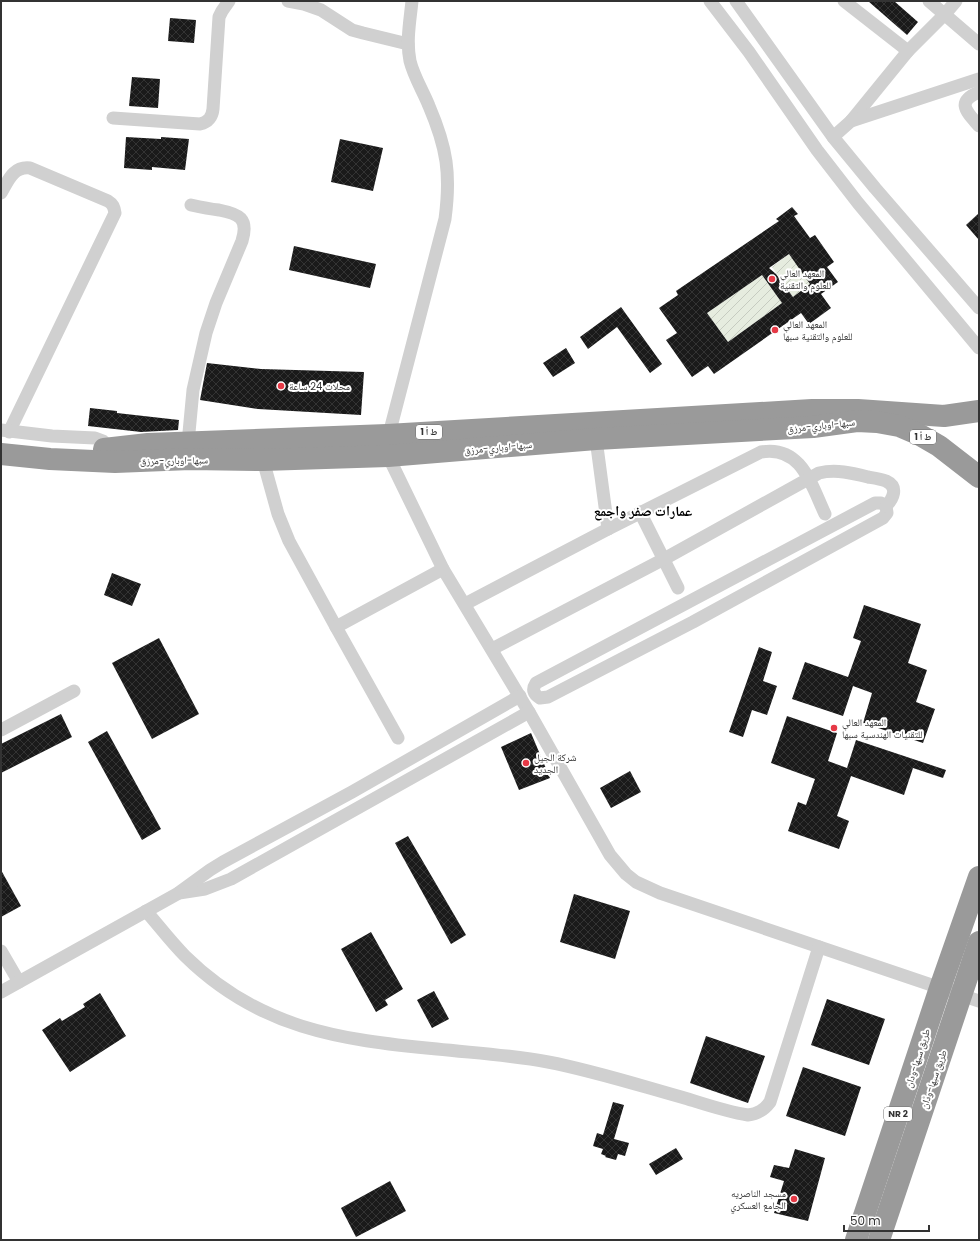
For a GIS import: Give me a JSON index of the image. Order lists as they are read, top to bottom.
{
  "streets": {
    "highway": [
      "سبها-اوباري-مرزق",
      "ط أ 1",
      "طريق سبها-ودان",
      "طريق سبها-ودّان",
      "NR 2"
    ]
  },
  "districts": ["عمارات صفر واجمع"],
  "places": [
    "المعهد العالي للعلوم والتقنية",
    "المعهد العالي للعلوم والتقنية سبها",
    "محلات 24 ساعة",
    "المعهد العالي للتقنيات الهندسية سبها",
    "شركة الجيل الجديد",
    "مسجد الناصريه الجامع العسكري"
  ],
  "scale_bar": "50 m"
}
